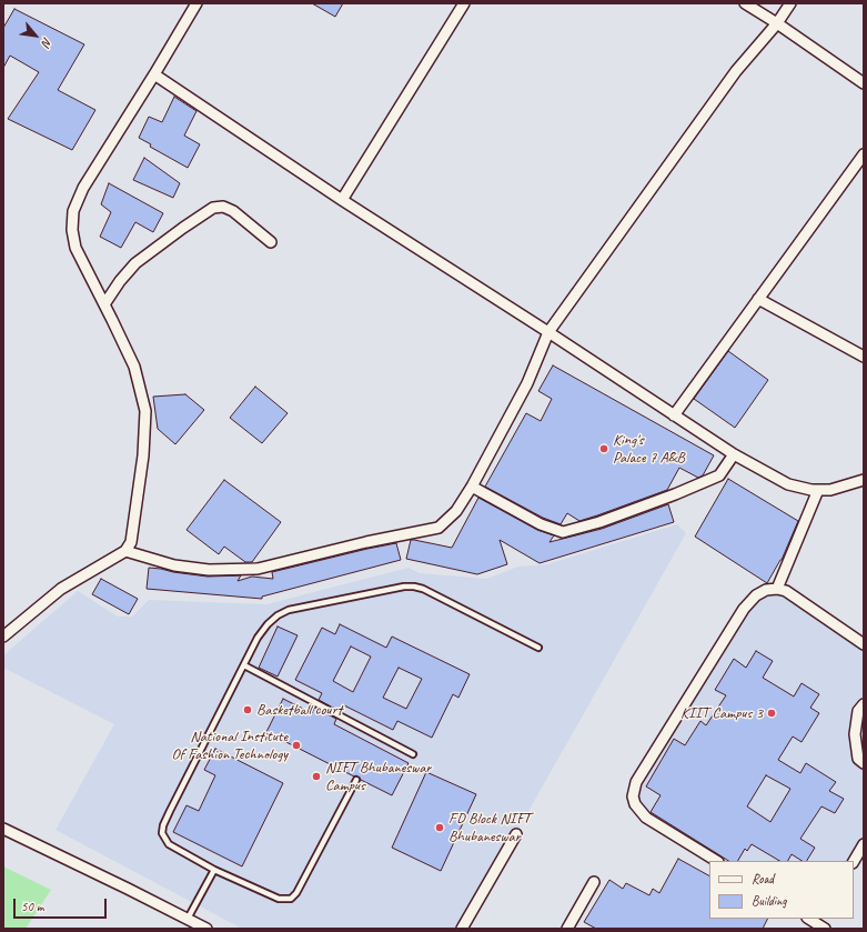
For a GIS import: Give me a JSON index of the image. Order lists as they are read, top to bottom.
{
  "places": [
    "King's Palace 7 A&B",
    "Basketball court",
    "KIIT Campus 3",
    "National Institute Of Fashion Technology",
    "NIFT Bhubaneswar Campus",
    "FD Block NIFT Bhubaneswar"
  ],
  "legend": ["Road", "Building"],
  "scale_bar": "50 m",
  "north": "bottom right"
}
